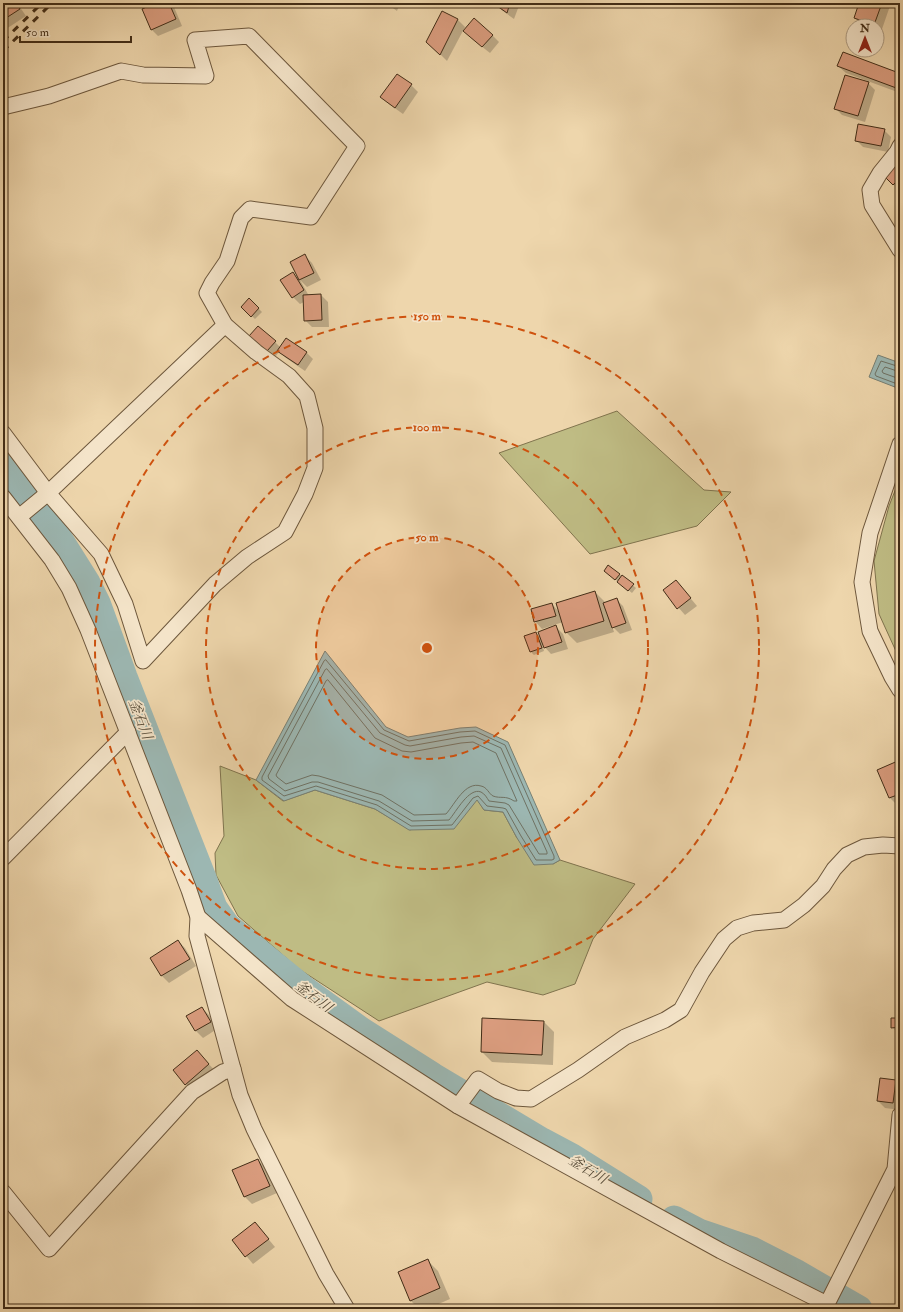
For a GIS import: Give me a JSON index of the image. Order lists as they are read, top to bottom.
{
  "water": ["釜石川"],
  "scale_bar": "50 m",
  "north": "top",
  "rings": ["150 m", "100 m", "50 m"]
}
